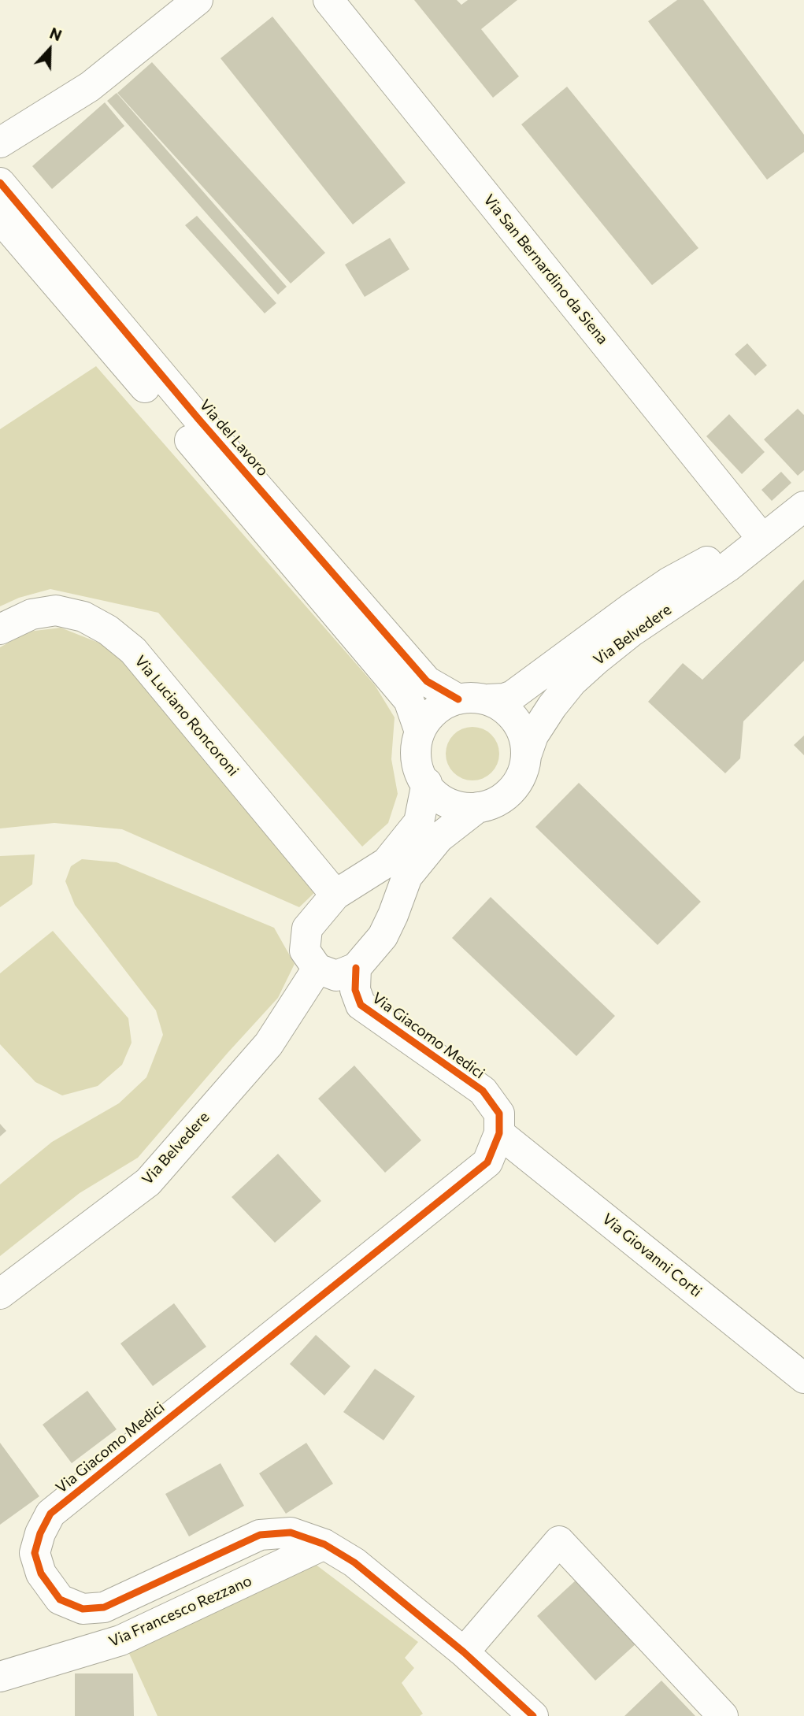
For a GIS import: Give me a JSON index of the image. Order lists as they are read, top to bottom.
{
  "streets": {
    "street": [
      "Via San Bernardino da Siena",
      "Via del Lavoro",
      "Via Belvedere",
      "Via Luciano Roncoroni",
      "Via Giacomo Medici",
      "Via Giovanni Corti",
      "Via Francesco Rezzano"
    ]
  },
  "crossings": [
    ["Via San Bernardino da Siena", "Via Belvedere"],
    ["Via del Lavoro", "Via Belvedere"],
    ["Via Belvedere", "Via Luciano Roncoroni"],
    ["Via Belvedere", "Via Giacomo Medici"],
    ["Via Luciano Roncoroni", "Via Giacomo Medici"],
    ["Via Giacomo Medici", "Via Giovanni Corti"],
    ["Via Giacomo Medici", "Via Francesco Rezzano"]
  ],
  "north": "top"
}
